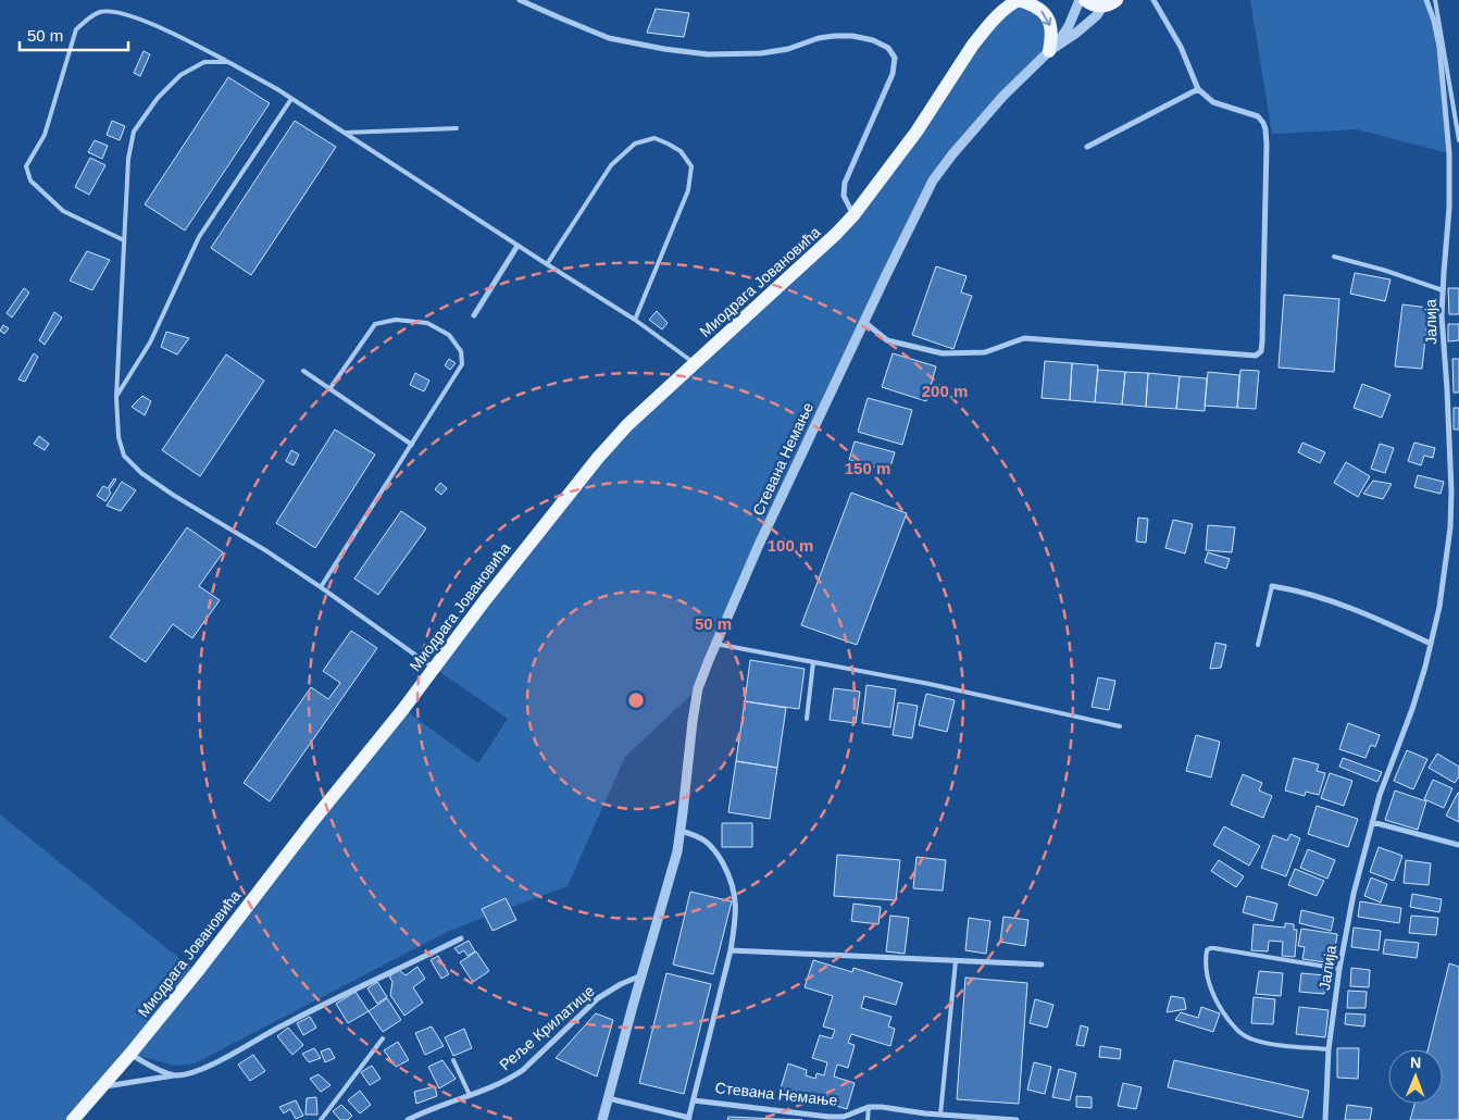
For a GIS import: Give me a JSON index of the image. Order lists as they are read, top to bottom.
{
  "streets": {
    "main road": ["Миодрага Јовановића"],
    "street": ["Јалија", "Стевана Немање", "Реље Крилатице"]
  },
  "crossings": [
    ["Стевана Немање", "Реље Крилатице"]
  ],
  "scale_bar": "50 m",
  "north": "top",
  "rings": [
    "200 m",
    "150 m",
    "100 m",
    "50 m"
  ]
}
